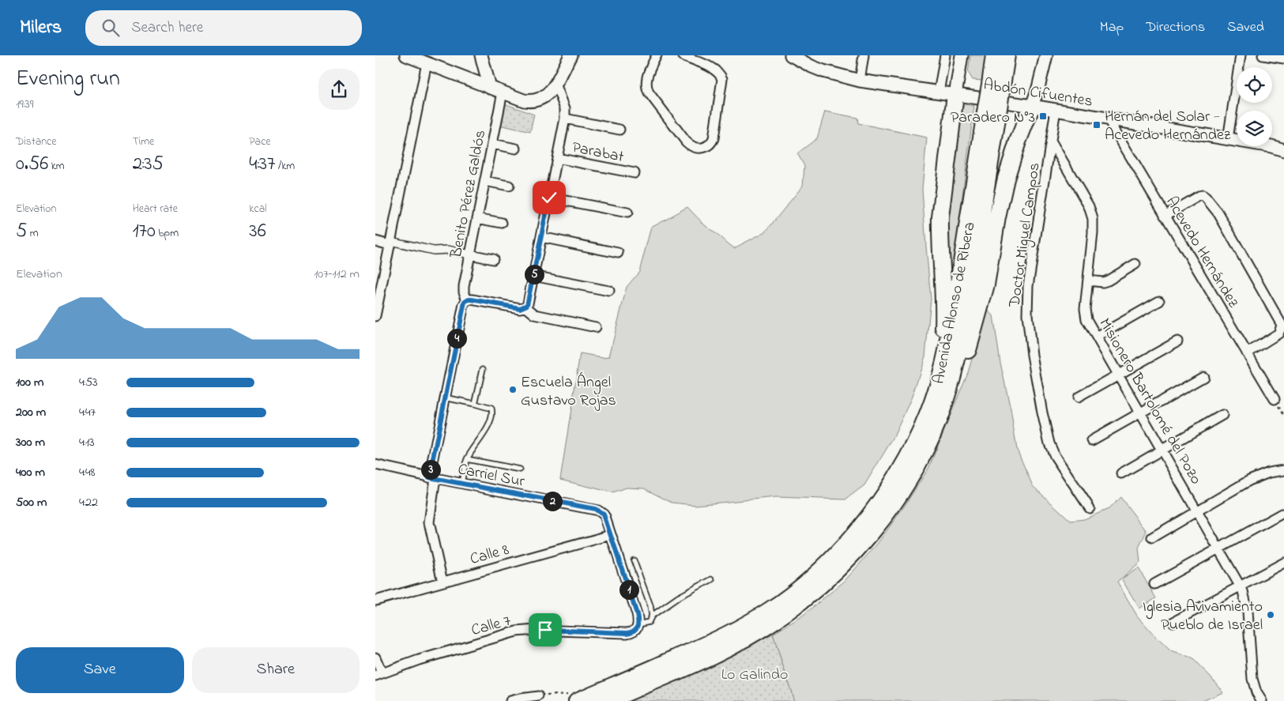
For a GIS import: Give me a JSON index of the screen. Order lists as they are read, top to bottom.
{
  "streets": {
    "highway": ["Avenida Alonso de Ribera"],
    "street": [
      "Abdón Cifuentes",
      "Parabat",
      "Benito Pérez Galdós",
      "Doctor Miguel Campos",
      "Acevedo Hernández",
      "Misionero Bartolomé del Pozo",
      "Carriel Sur",
      "Calle 8",
      "Calle 7"
    ]
  },
  "crossings": [
    ["Abdón Cifuentes", "Acevedo Hernández"],
    ["Doctor Miguel Campos", "Misionero Bartolomé del Pozo"],
    ["Carriel Sur", "Calle 8"]
  ],
  "parks": ["Lo Galindo"],
  "places": {
    "transit": ["Paradero N°3", "Hernán del Solar - Acevedo Hernández"],
    "other": ["Escuela Ángel Gustavo Rojas", "Iglesia Avivamiento Pueblo de Israel"]
  },
  "page": {
    "header": "Milers",
    "search": "Search here",
    "nav": ["Map", "Directions", "Saved"],
    "heading": ["Evening run", "19:39"],
    "stats": [
      ["Distance", "0.56 km"],
      ["Time", "2:35"],
      ["Pace", "4:37 /km"],
      ["Elevation", "5 m"],
      ["Heart rate", "170 bpm"],
      ["kcal", "36"]
    ],
    "chart": ["Elevation", "107–112 m"],
    "pins": [
      "5",
      "4",
      "3",
      "2",
      "1"
    ],
    "list": [
      {
        "name": "100 m",
        "note": "4:53"
      },
      {
        "name": "200 m",
        "note": "4:47"
      },
      {
        "name": "300 m",
        "note": "4:13"
      },
      {
        "name": "400 m",
        "note": "4:48"
      },
      {
        "name": "500 m",
        "note": "4:22"
      }
    ],
    "buttons": ["Save", "Share"]
  }
}
